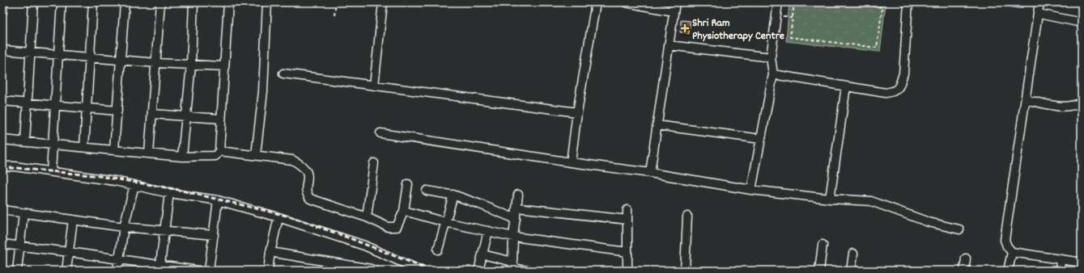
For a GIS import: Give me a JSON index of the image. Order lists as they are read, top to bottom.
{
  "places": {
    "health": ["Shri Ram Physiotherapy Centre"]
  }
}
